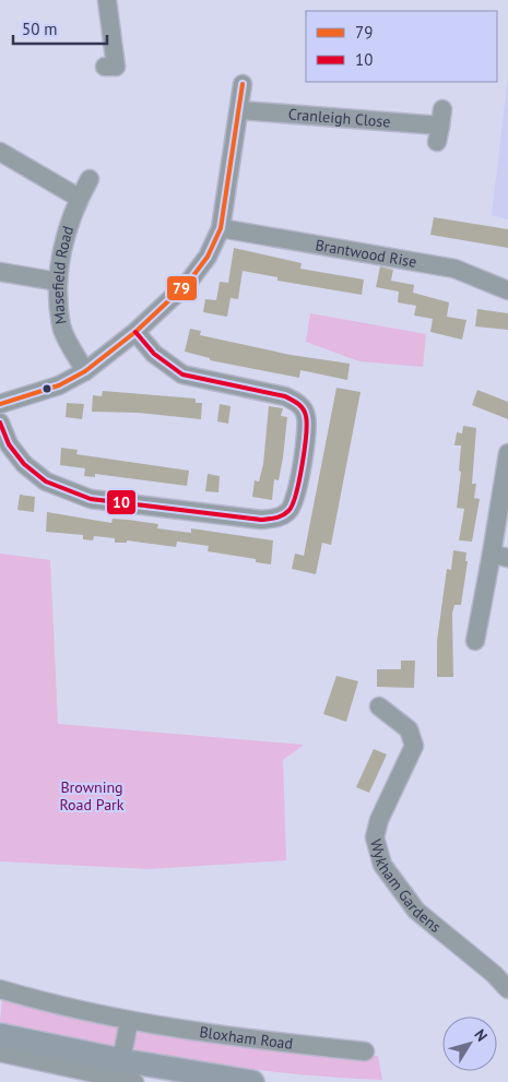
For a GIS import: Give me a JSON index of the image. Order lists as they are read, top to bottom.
{
  "streets": {
    "street": [
      "Cranleigh Close",
      "Brantwood Rise",
      "Masefield Road",
      "Wykham Gardens",
      "Bloxham Road"
    ]
  },
  "parks": ["Browning Road Park"],
  "lines": ["transit line 79", "transit line 10"],
  "legend": ["79", "10"],
  "scale_bar": "50 m",
  "north": "top right"
}
